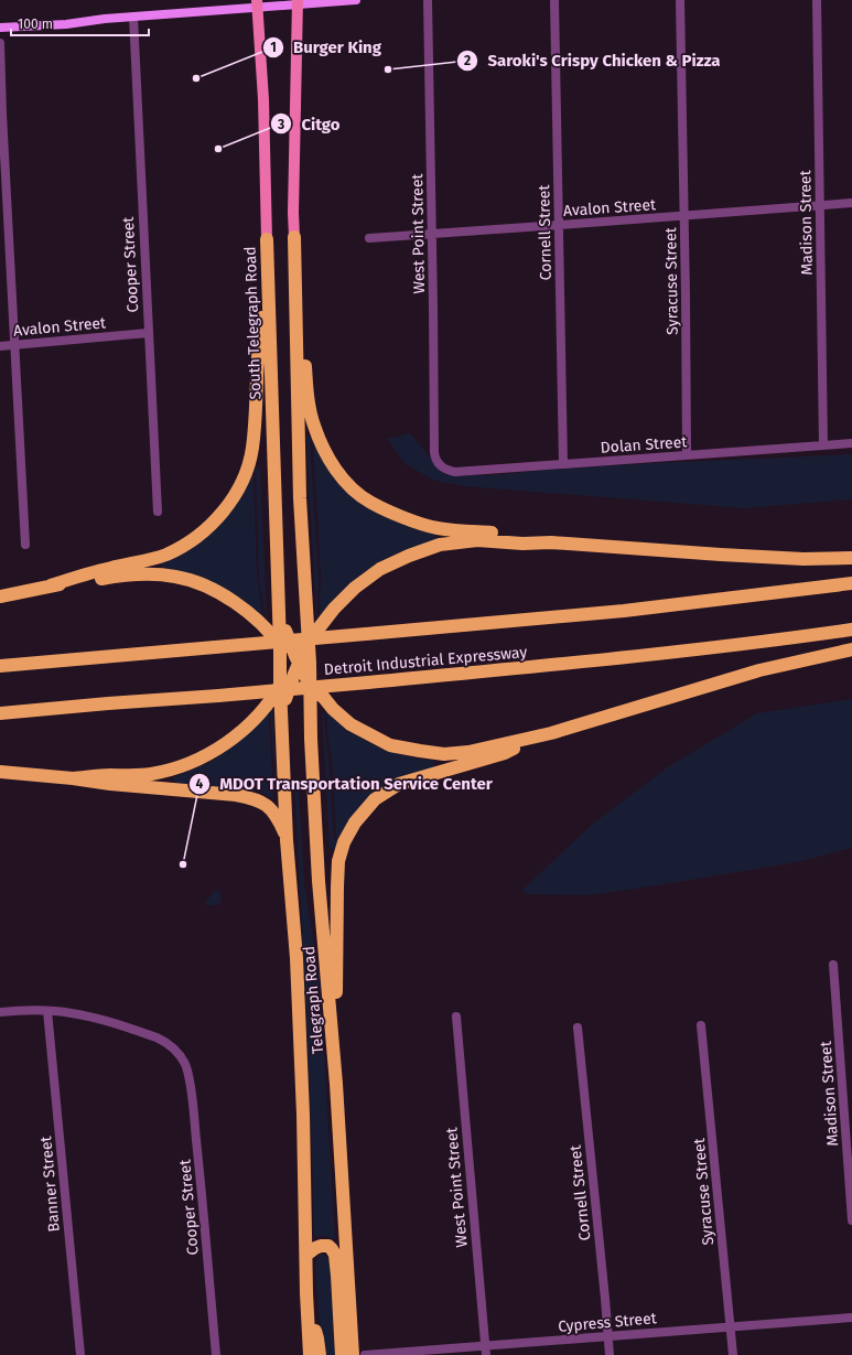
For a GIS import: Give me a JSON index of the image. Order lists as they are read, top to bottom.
{
  "streets": {
    "highway": ["South Telegraph Road", "Detroit Industrial Expressway", "Telegraph Road"],
    "street": [
      "Avalon Street",
      "Madison Street",
      "Cornell Street",
      "West Point Street",
      "Cooper Street",
      "Syracuse Street",
      "Dolan Street",
      "Banner Street",
      "Cypress Street"
    ]
  },
  "crossings": [
    ["Avalon Street", "Madison Street"],
    ["Avalon Street", "Cornell Street"],
    ["Avalon Street", "West Point Street"],
    ["Avalon Street", "Cooper Street"],
    ["Avalon Street", "Syracuse Street"],
    ["Madison Street", "Dolan Street"],
    ["Cornell Street", "Dolan Street"],
    ["Cornell Street", "Cypress Street"],
    ["West Point Street", "Dolan Street"],
    ["West Point Street", "Cypress Street"],
    ["Cooper Street", "Banner Street"],
    ["Syracuse Street", "Dolan Street"],
    ["Syracuse Street", "Cypress Street"],
    ["South Telegraph Road", "Telegraph Road"]
  ],
  "places": [
    "Saroki's Crispy Chicken & Pizza",
    "Burger King",
    "Citgo",
    "MDOT Transportation Service Center"
  ],
  "scale_bar": "100 m"
}
